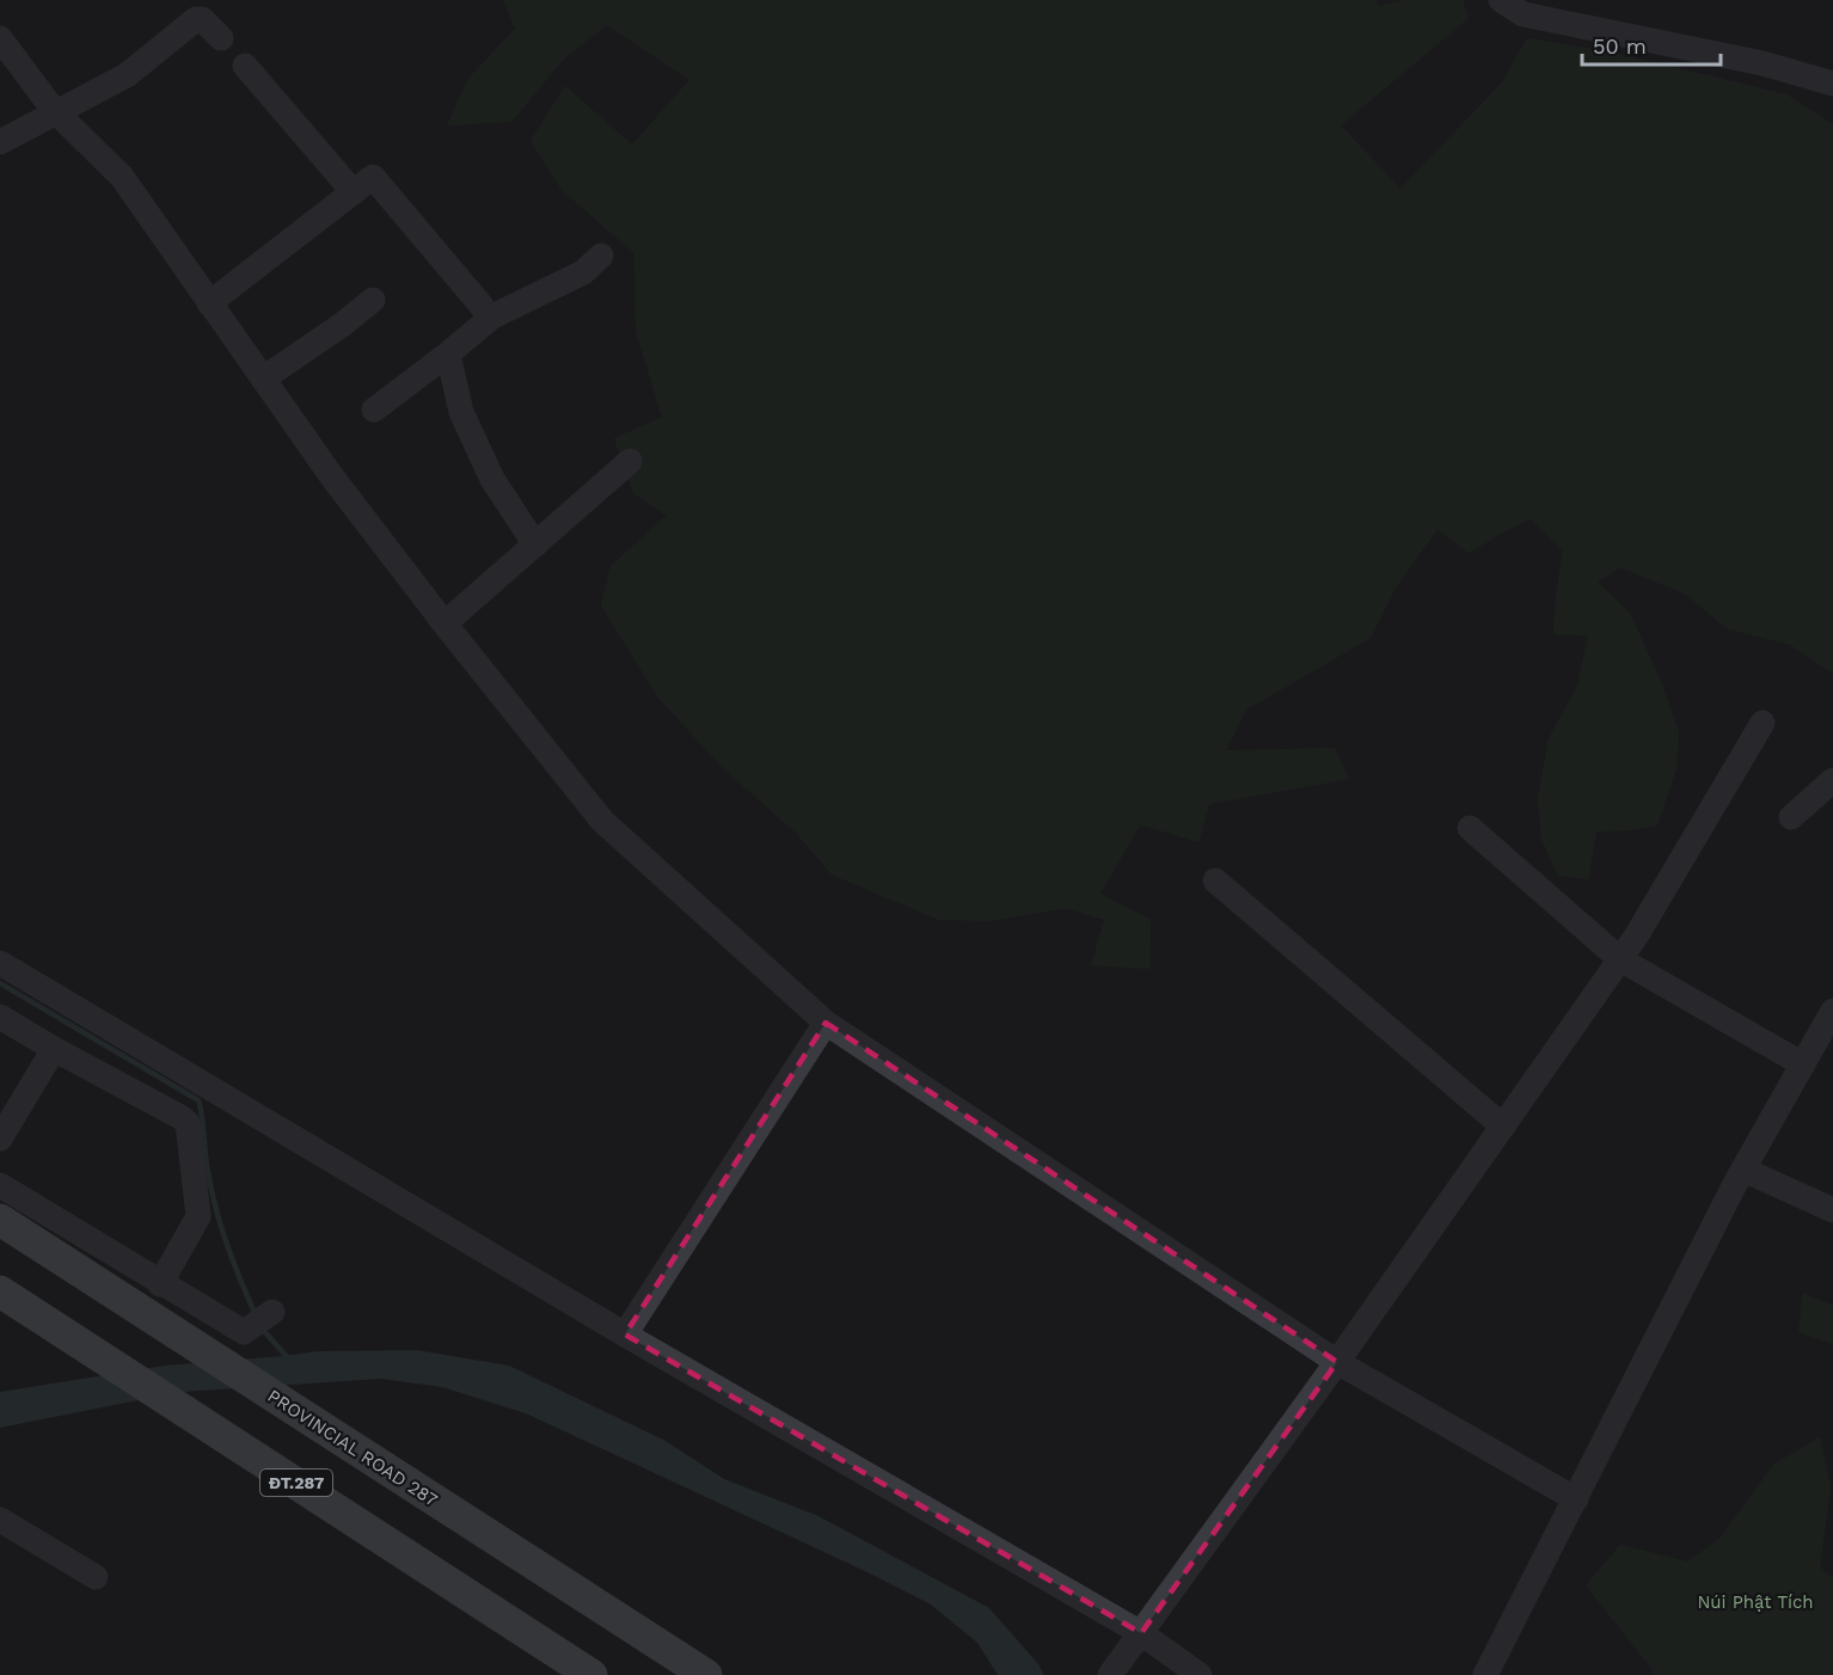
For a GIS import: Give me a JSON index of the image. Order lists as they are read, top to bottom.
{
  "streets": {
    "main road": ["PROVINCIAL ROAD 287", "ĐT.287"]
  },
  "parks": ["Núi Phật Tích"],
  "scale_bar": "50 m"
}
